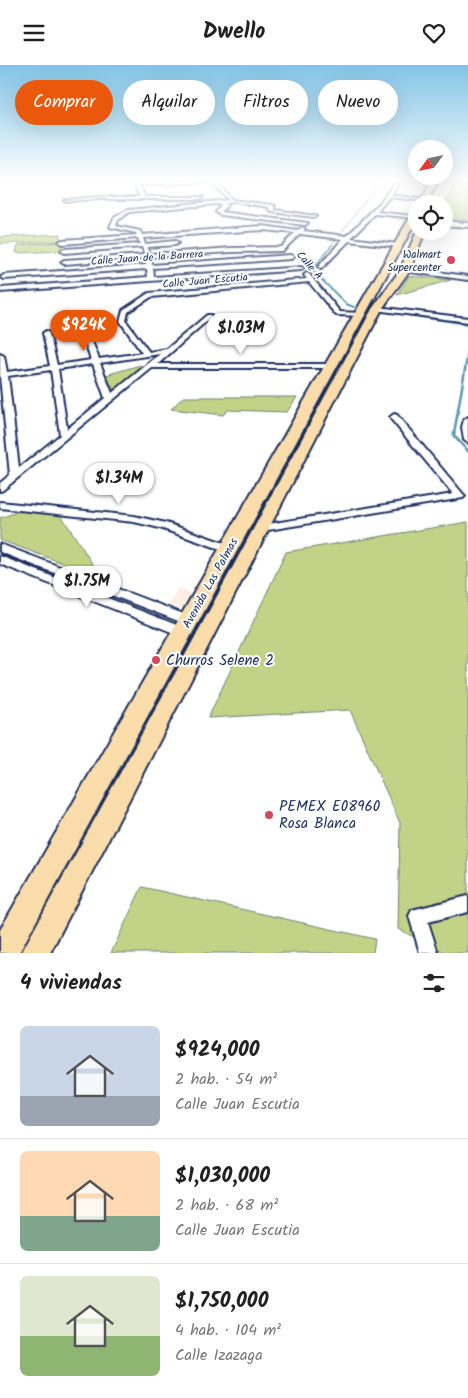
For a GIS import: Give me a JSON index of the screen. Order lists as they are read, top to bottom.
{
  "streets": {
    "main road": ["Avenida Las Palmas"],
    "street": ["Calle Juan de la Barrera", "Calle A", "Calle Juan Escutia"]
  },
  "crossings": [
    ["Calle Juan de la Barrera", "Calle A"],
    ["Calle A", "Calle Juan Escutia"],
    ["Calle A", "Avenida Las Palmas"]
  ],
  "places": ["Walmart Supercenter", "Churros Selene 2", "PEMEX E08960 Rosa Blanca"],
  "north": "bottom left",
  "page": {
    "header": "Dwello",
    "chip": [
      "Comprar",
      "Alquilar",
      "Filtros",
      "Nuevo"
    ],
    "price": [
      "$924K",
      "$1.03M",
      "$1.34M",
      "$1.75M"
    ],
    "heading": "4 viviendas",
    "list": [
      {
        "name": "$924,000",
        "note": "2 hab. · 54 m² · Calle Juan Escutia"
      },
      {
        "name": "$1,030,000",
        "note": "2 hab. · 68 m² · Calle Juan Escutia"
      },
      {
        "name": "$1,750,000",
        "note": "4 hab. · 104 m² · Calle Izazaga"
      }
    ]
  }
}
